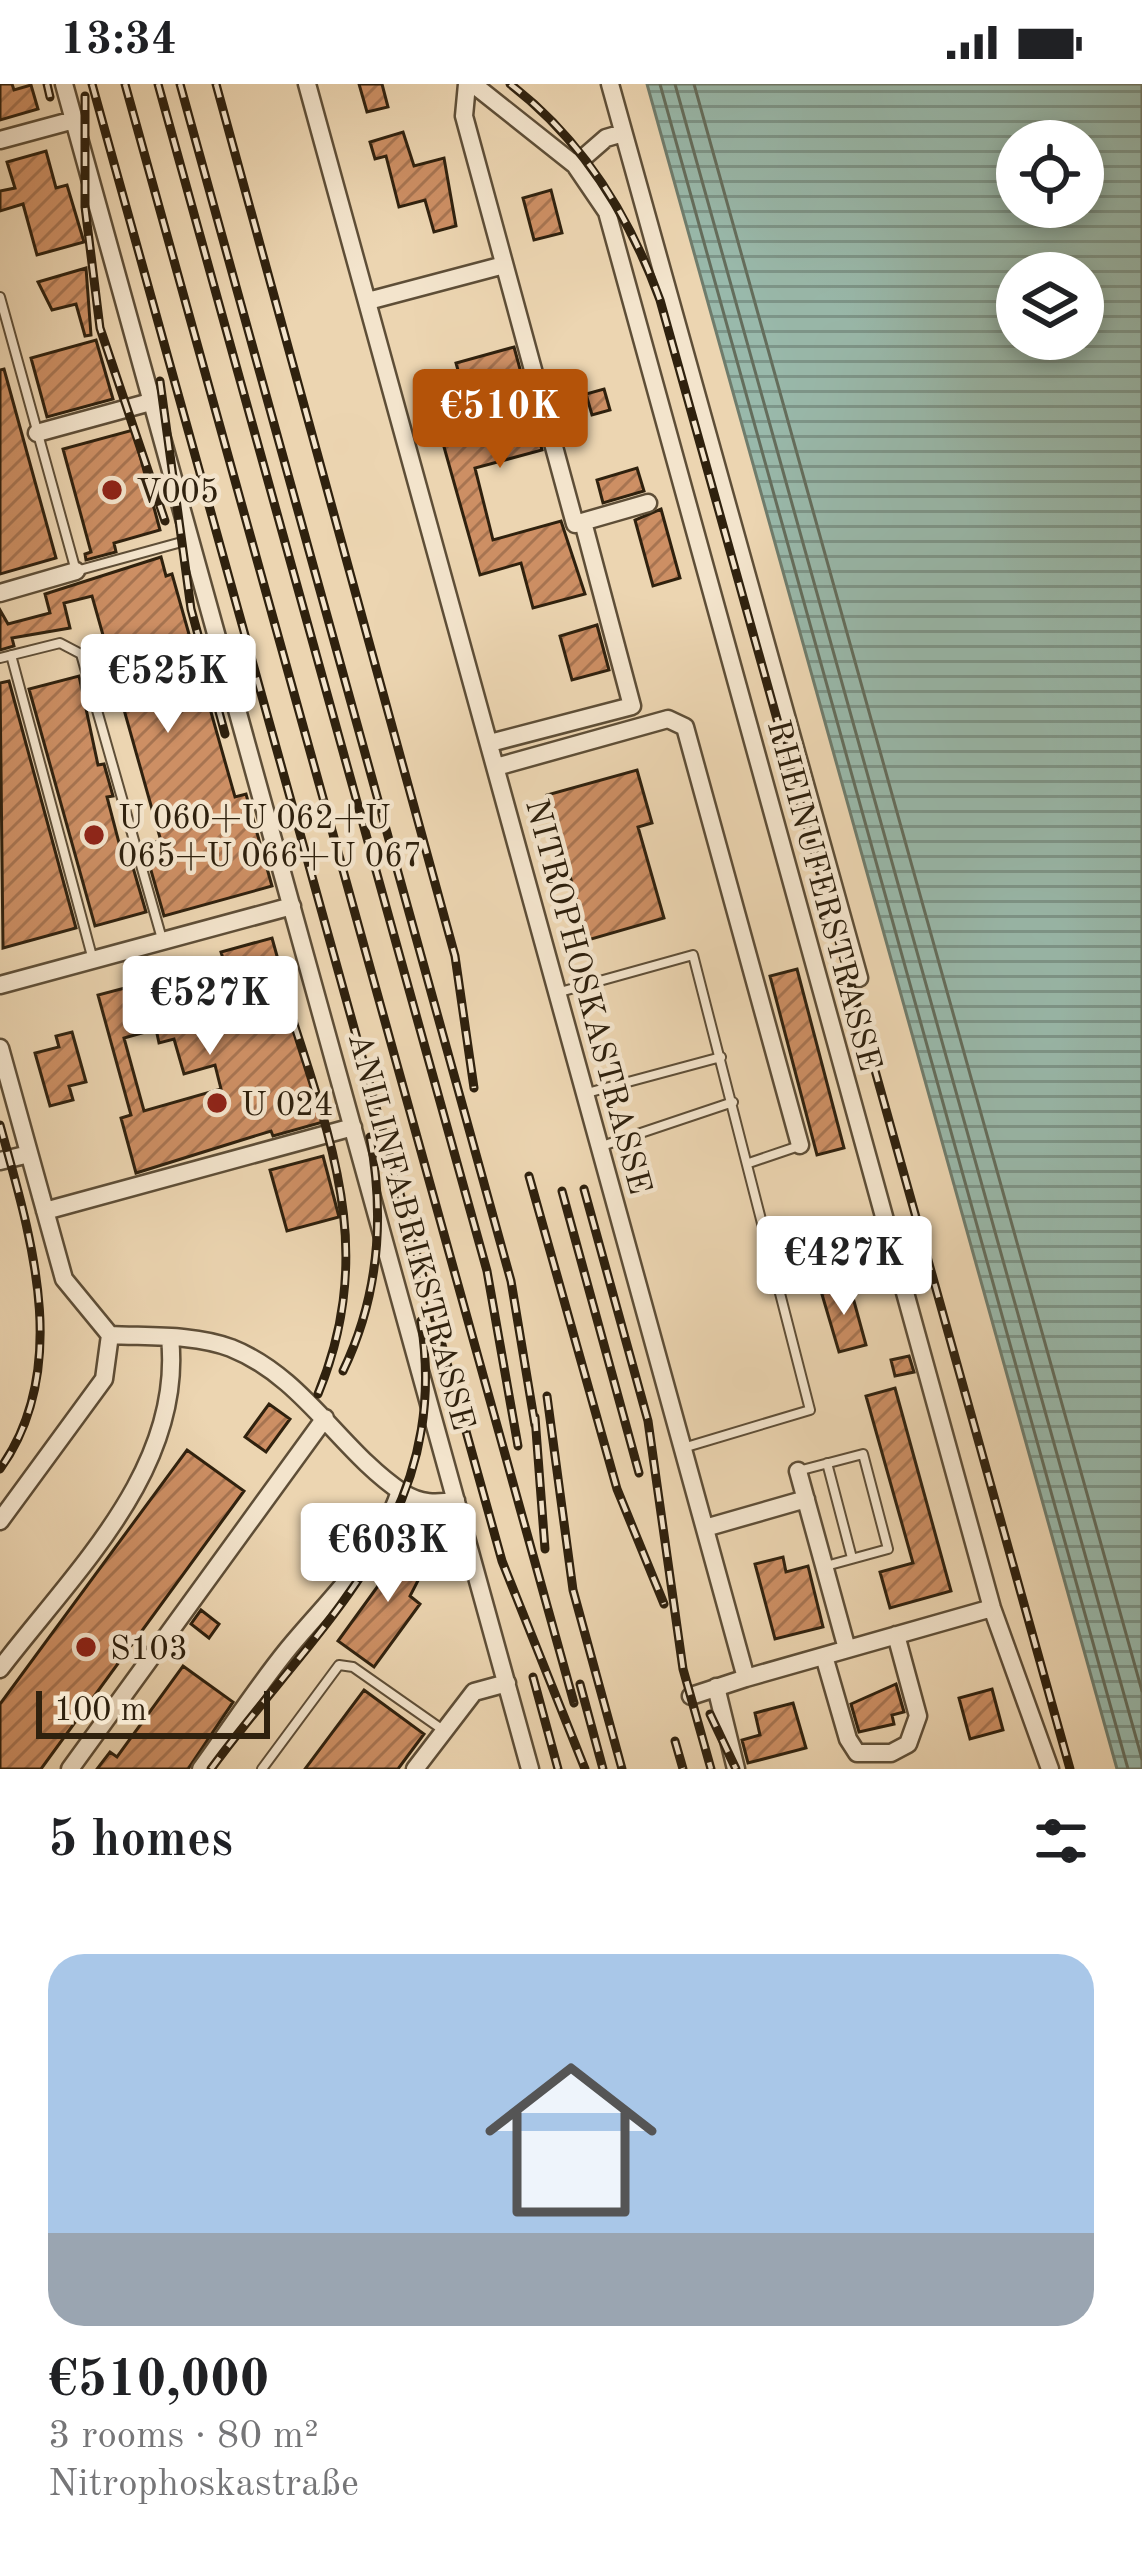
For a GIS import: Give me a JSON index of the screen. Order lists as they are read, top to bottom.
{
  "streets": {
    "street": ["RHEINUFERSTRASSE", "NITROPHOSKASTRASSE", "ANILINFABRIKSTRASSE"]
  },
  "places": [
    "V005",
    "U 060+U 062+U 065+U 066+U 067",
    "U 024",
    "S103"
  ],
  "scale_bar": "100 m",
  "page": {
    "status": "13:34",
    "price": [
      "€510K",
      "€525K",
      "€527K",
      "€427K",
      "€603K"
    ],
    "scale": "100 m",
    "heading": "5 homes",
    "list": [
      {
        "name": "€510,000",
        "note": "3 rooms · 80 m² · Nitrophoskastraße"
      }
    ]
  }
}
